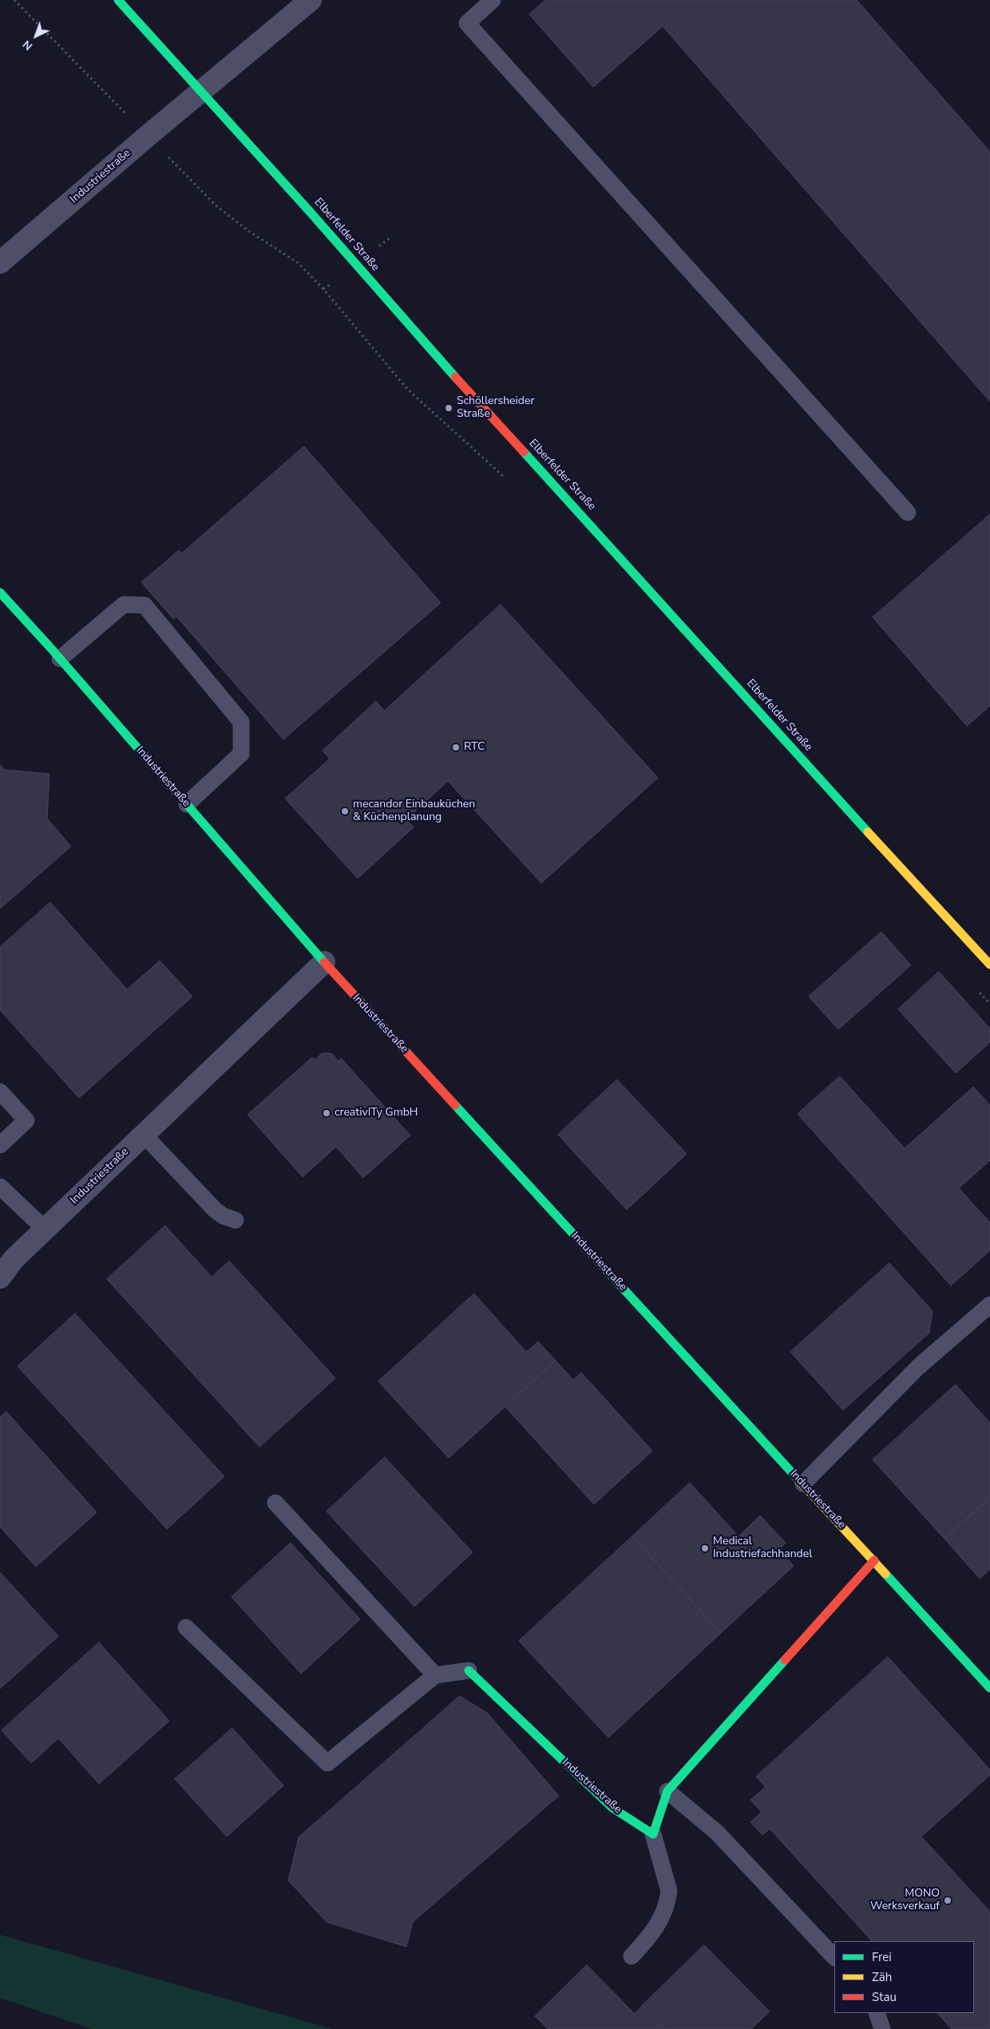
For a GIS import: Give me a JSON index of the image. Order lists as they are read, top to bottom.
{
  "streets": {
    "street": ["Industriestraße", "Elberfelder Straße"]
  },
  "crossings": [
    ["Industriestraße", "Elberfelder Straße"]
  ],
  "places": [
    "Schöllersheider Straße",
    "RTC",
    "mecandor Einbauküchen & Küchenplanung",
    "creativITy GmbH",
    "Medical Industriefachhandel",
    "MONO Werksverkauf"
  ],
  "legend": ["Frei", "Zäh", "Stau"],
  "north": "bottom left"
}
